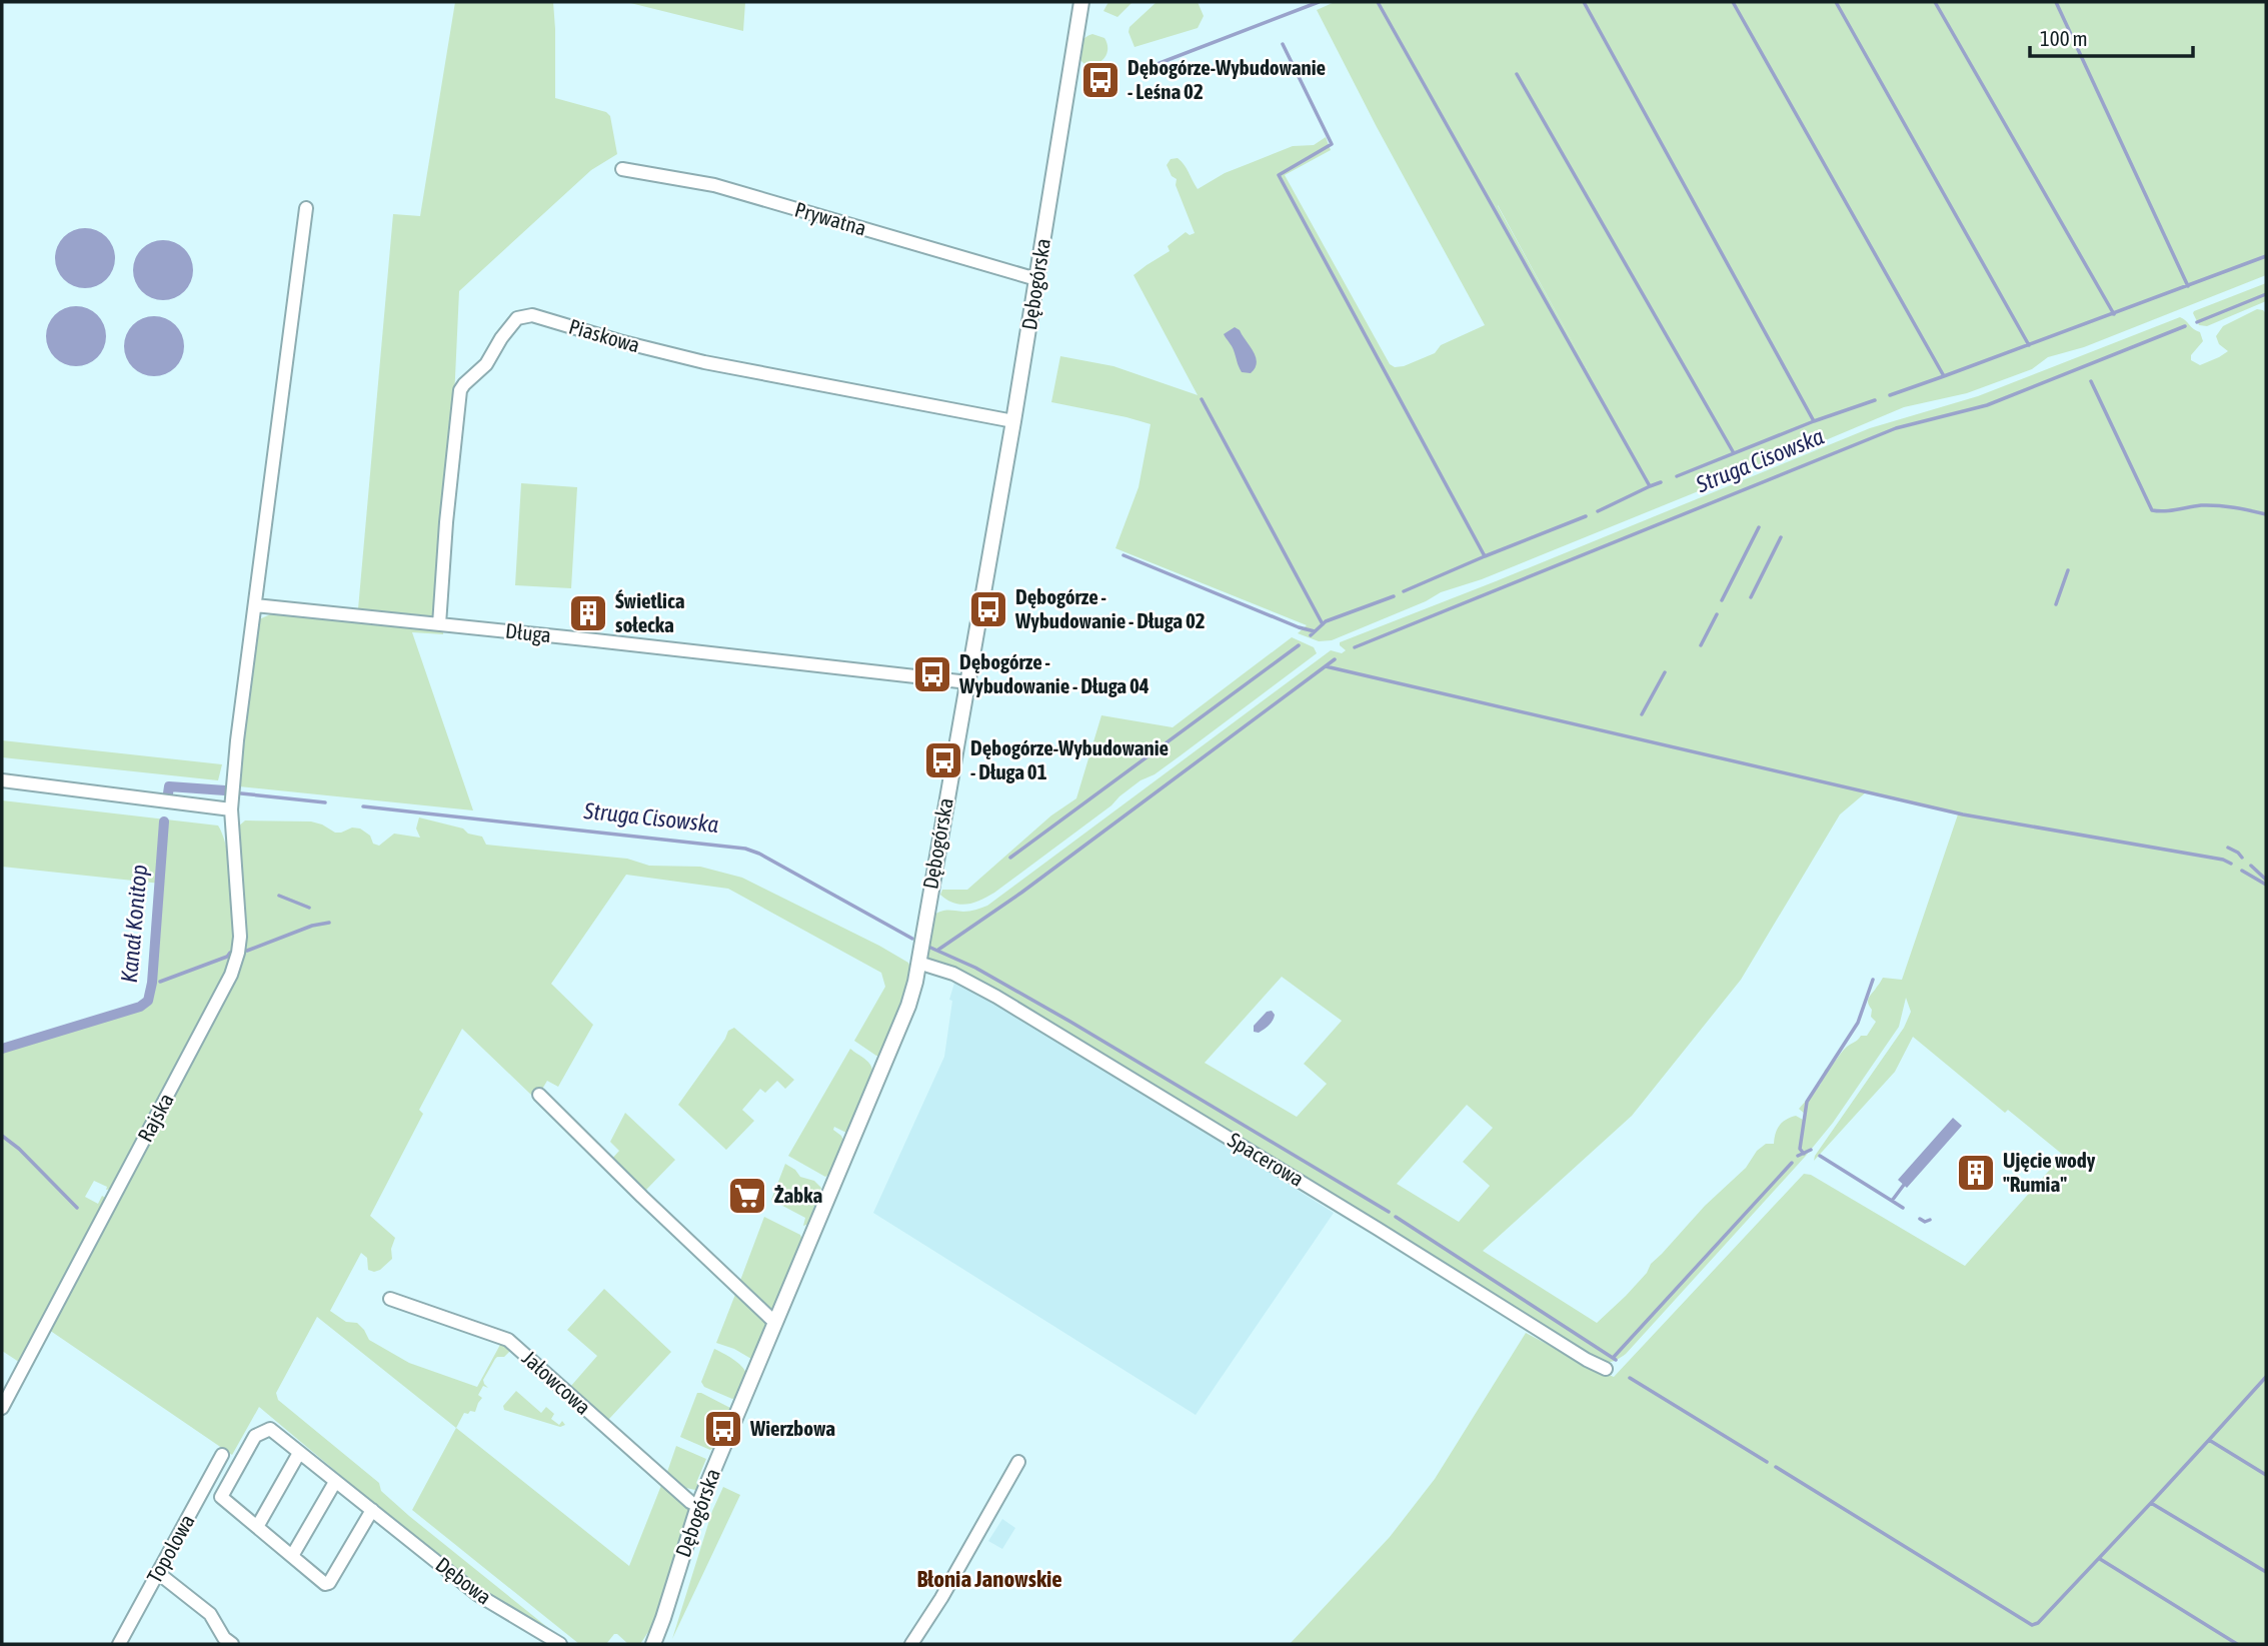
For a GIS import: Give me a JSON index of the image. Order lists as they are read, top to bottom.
{
  "streets": {
    "street": [
      "Prywatna",
      "Dębogórska",
      "Piaskowa",
      "Długa",
      "Rajska",
      "Spacerowa",
      "Jałowcowa",
      "Topolowa",
      "Dębowa"
    ]
  },
  "crossings": [
    ["Prywatna", "Dębogórska"],
    ["Dębogórska", "Piaskowa"],
    ["Dębogórska", "Długa"],
    ["Dębogórska", "Spacerowa"],
    ["Dębogórska", "Jałowcowa"],
    ["Piaskowa", "Długa"]
  ],
  "districts": ["Błonia Janowskie"],
  "water": ["Struga Cisowska", "Kanał Konitop"],
  "places": {
    "bus stop": [
      "Dębogórze-Wybudowanie - Leśna 02",
      "Dębogórze - Wybudowanie - Długa 02",
      "Dębogórze - Wybudowanie - Długa 04",
      "Dębogórze-Wybudowanie - Długa 01",
      "Wierzbowa"
    ],
    "building": ["Świetlica sołecka", "Ujęcie wody \"Rumia\""],
    "supermarket": ["Żabka"]
  },
  "scale_bar": "100 m"
}
